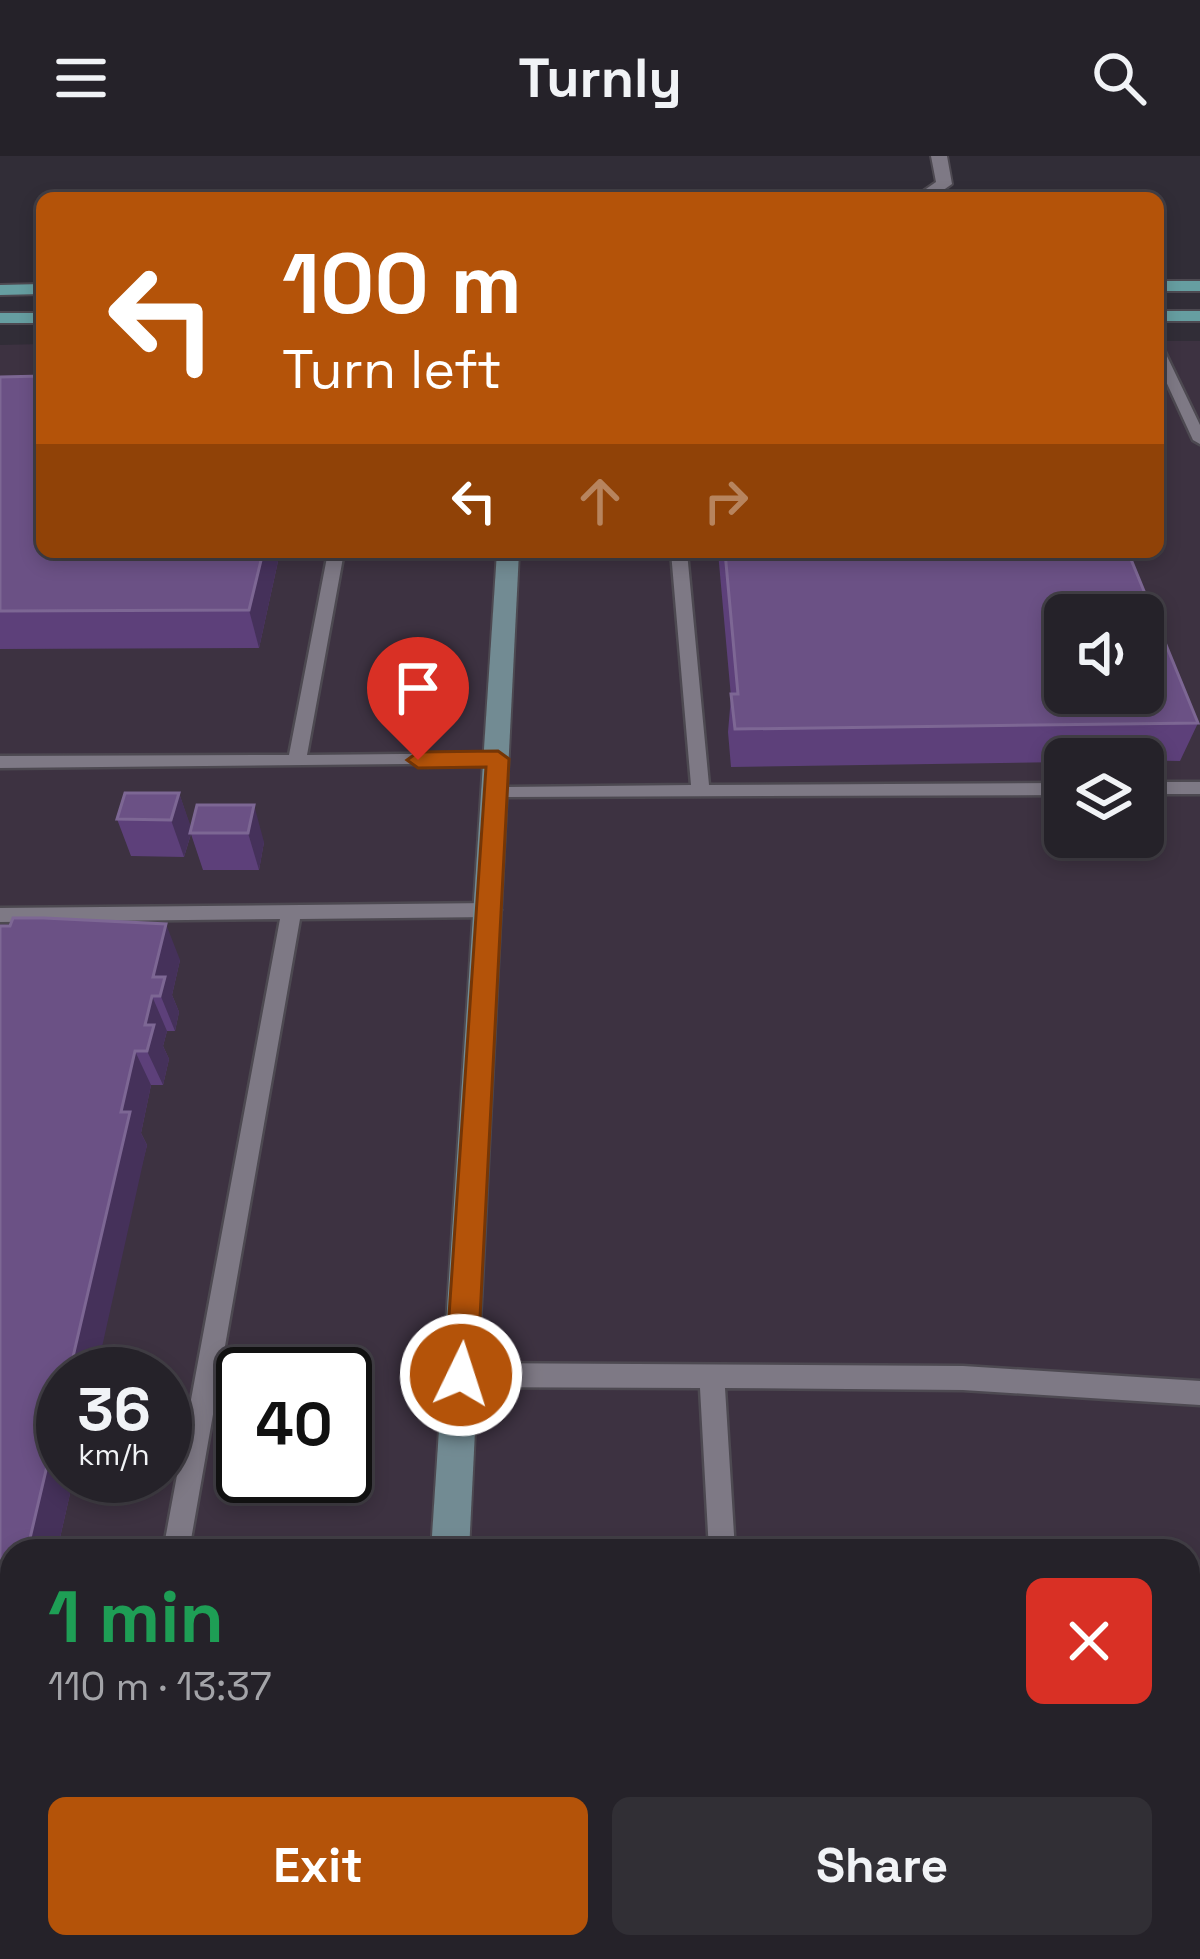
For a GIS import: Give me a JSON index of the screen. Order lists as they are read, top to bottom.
{
  "page": {
    "header": "Turnly",
    "turn": ["100 m", "Turn left"],
    "speed": "36 km/h",
    "limit": "40",
    "heading": ["1 min", "110 m · 13:37"],
    "buttons": ["Exit", "Share"]
  }
}
